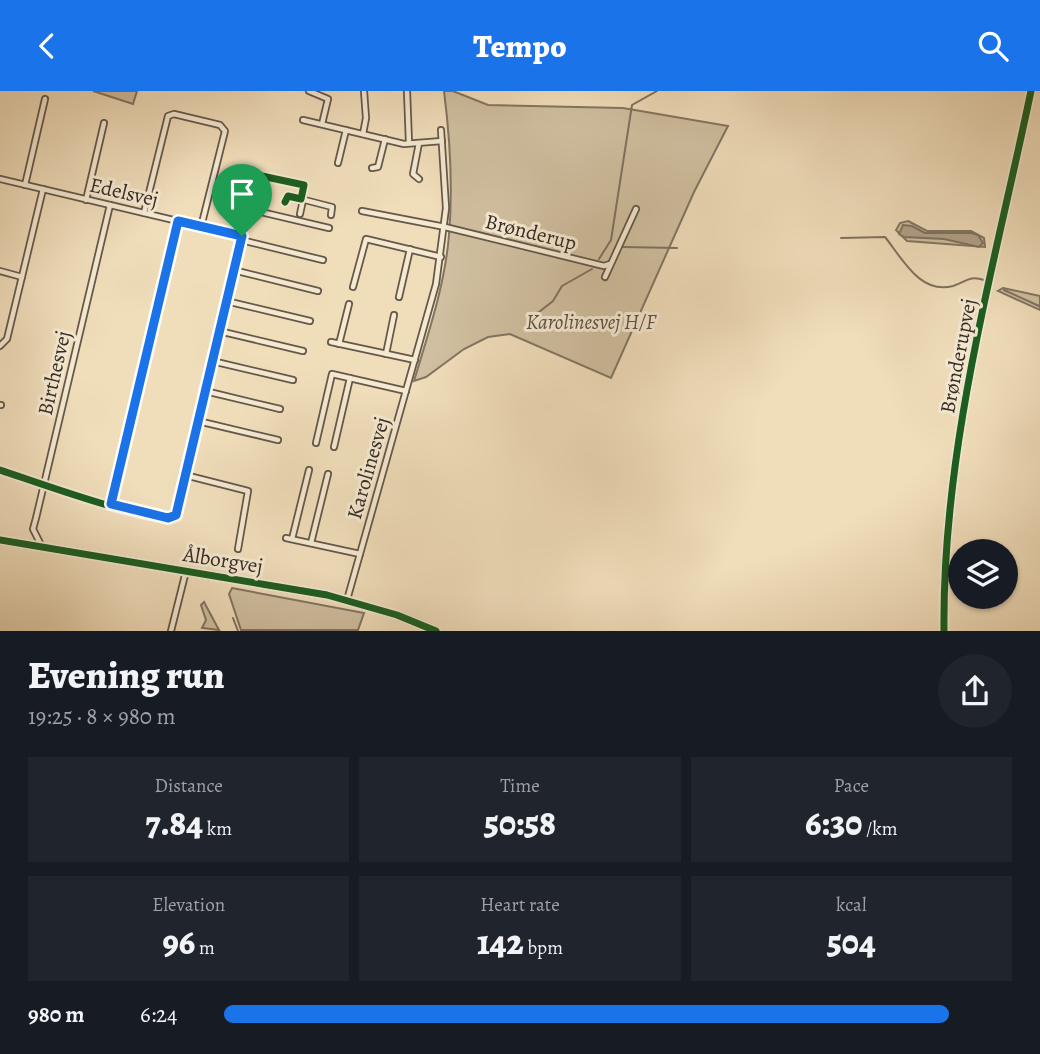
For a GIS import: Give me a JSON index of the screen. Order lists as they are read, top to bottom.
{
  "streets": {
    "street": [
      "Edelsvej",
      "Brønderup",
      "Brønderupvej",
      "Birthesvej",
      "Karolinesvej",
      "Ålborgvej"
    ]
  },
  "crossings": [
    ["Edelsvej", "Birthesvej"],
    ["Brønderup", "Karolinesvej"],
    ["Birthesvej", "Ålborgvej"],
    ["Karolinesvej", "Ålborgvej"]
  ],
  "parks": ["Karolinesvej H/F"],
  "page": {
    "header": "Tempo",
    "heading": ["Evening run", "19:25 · 8 × 980 m"],
    "stats": [
      ["Distance", "7.84 km"],
      ["Time", "50:58"],
      ["Pace", "6:30 /km"],
      ["Elevation", "96 m"],
      ["Heart rate", "142 bpm"],
      ["kcal", "504"]
    ],
    "list": [
      {
        "name": "980 m",
        "note": "6:24"
      }
    ]
  }
}
